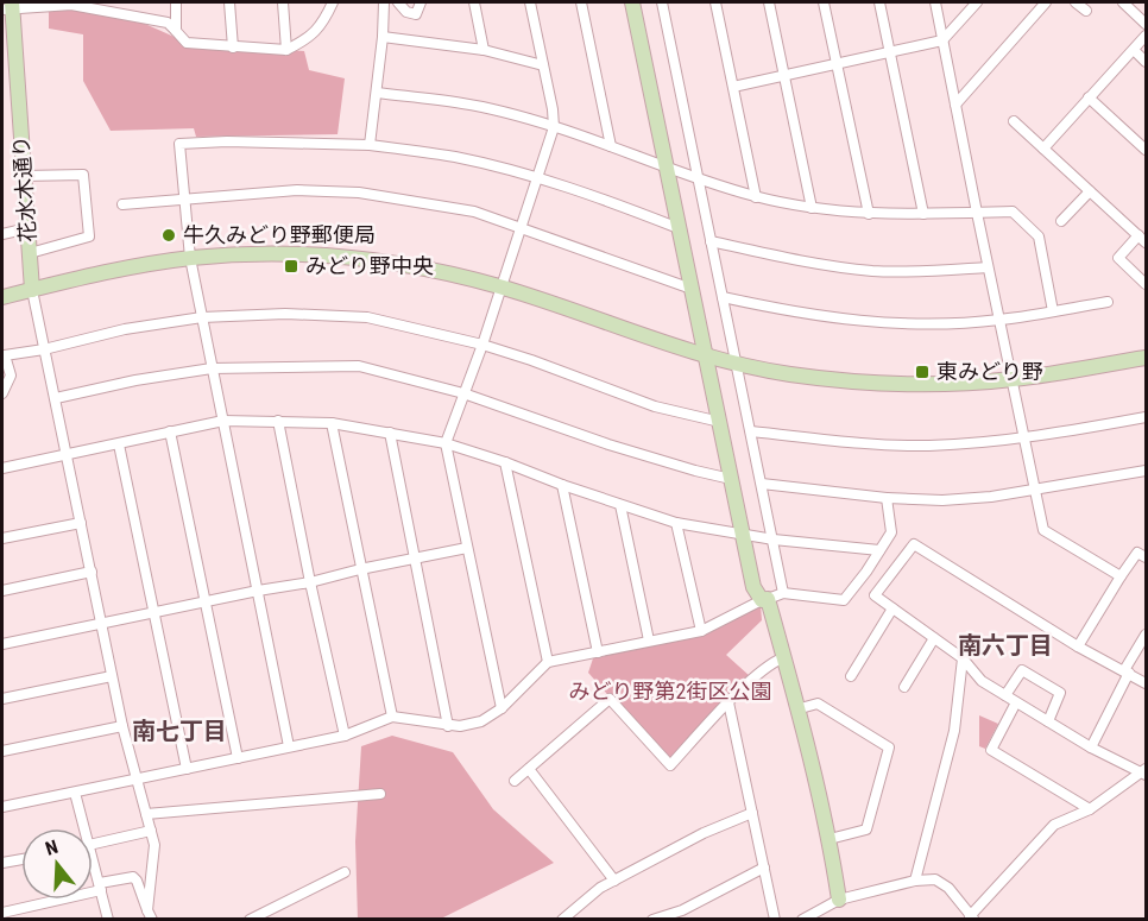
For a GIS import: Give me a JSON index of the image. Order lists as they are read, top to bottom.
{
  "streets": {
    "street": ["花水木通り"]
  },
  "districts": ["南六丁目", "南七丁目"],
  "parks": ["みどり野第2街区公園"],
  "places": {
    "other": ["牛久みどり野郵便局"],
    "transit": ["みどり野中央", "東みどり野"]
  },
  "north": "top"
}
